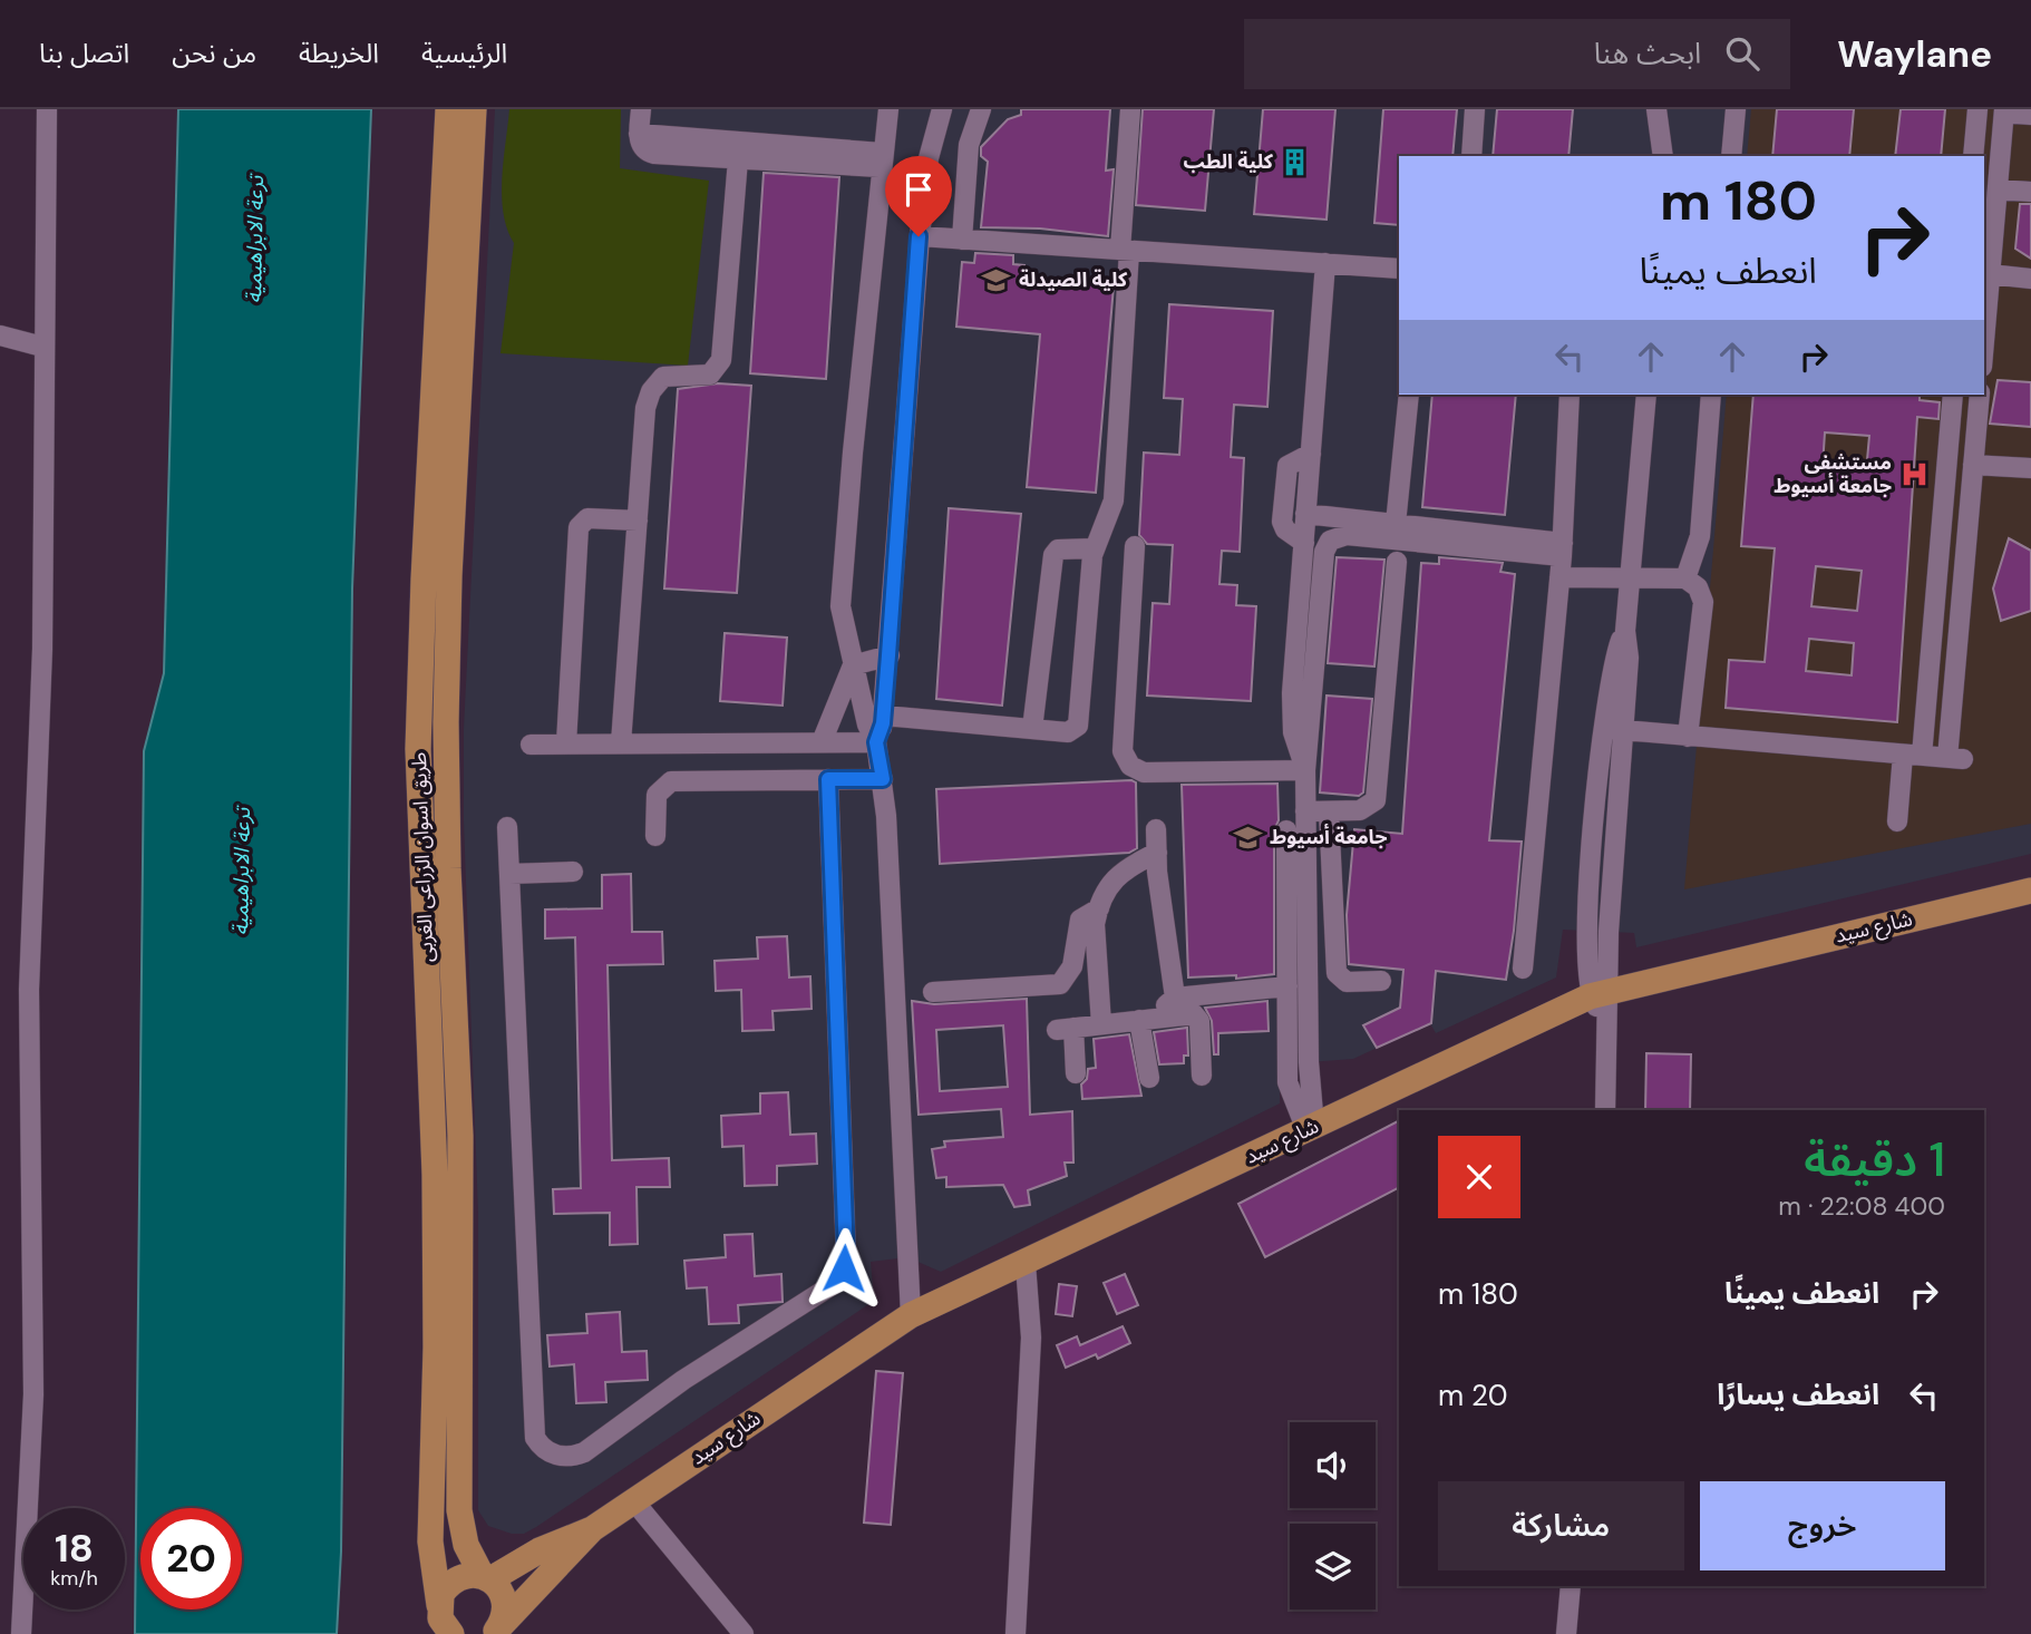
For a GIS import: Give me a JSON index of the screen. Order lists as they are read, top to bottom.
{
  "streets": {
    "main road": ["طريق اسوان الزراعى الغربى", "شارع سيد"]
  },
  "crossings": [
    ["طريق اسوان الزراعى الغربى", "شارع سيد"]
  ],
  "water": ["ترعة الابراهيمية"],
  "places": {
    "building": ["كلية الطب"],
    "school or university": ["كلية الصيدلة", "جامعة أسيوط"],
    "hospital": ["مستشفی جامعة أسيوط"]
  },
  "page": {
    "header": "Waylane",
    "search": "ابحث هنا",
    "nav": [
      "الرئيسية",
      "الخريطة",
      "من نحن",
      "اتصل بنا"
    ],
    "turn": ["180 m", "انعطف يمينًا"],
    "heading": ["1 دقيقة", "400 m · 22:08"],
    "list": [
      {
        "name": "انعطف يمينًا",
        "value": "180 m"
      },
      {
        "name": "انعطف يسارًا",
        "value": "20 m"
      }
    ],
    "buttons": ["خروج", "مشاركة"],
    "speed": "18 km/h",
    "limit": "20"
  }
}
